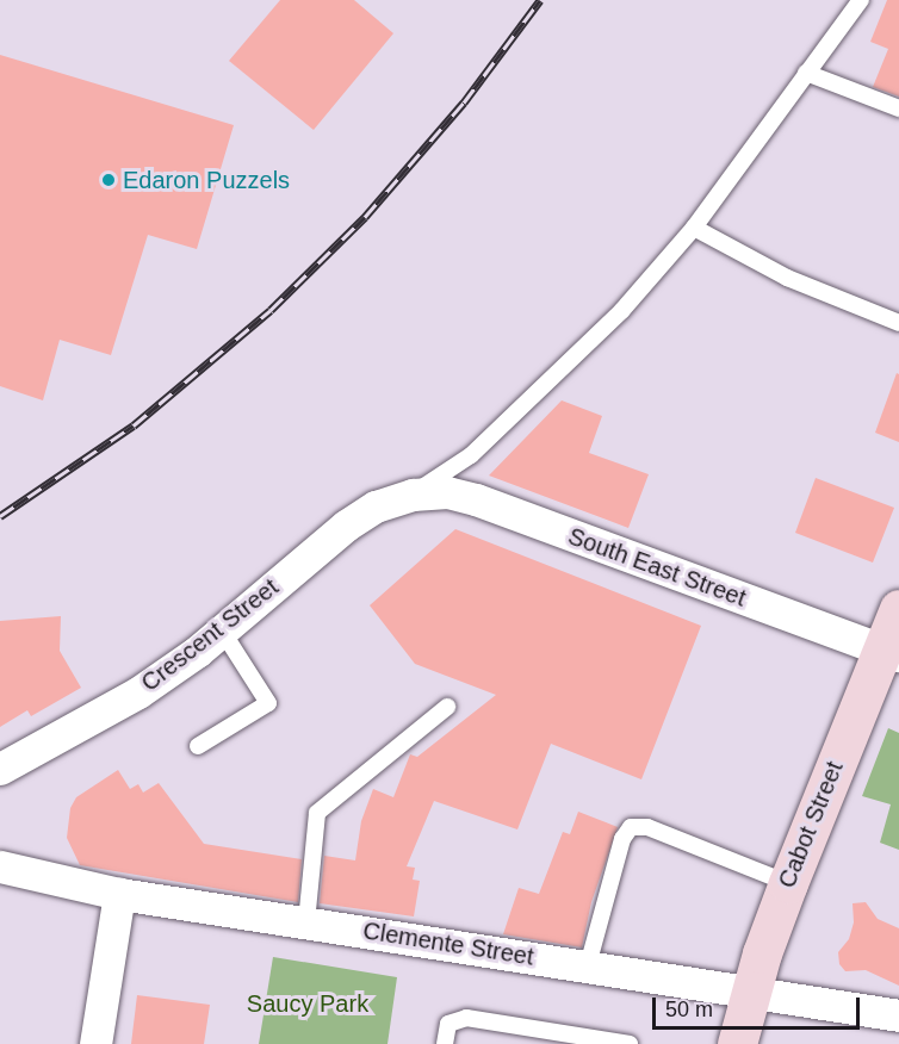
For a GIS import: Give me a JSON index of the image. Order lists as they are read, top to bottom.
{
  "streets": {
    "main road": ["Cabot Street"],
    "street": ["South East Street", "Crescent Street", "Clemente Street"]
  },
  "crossings": [
    ["South East Street", "Crescent Street"],
    ["South East Street", "Cabot Street"],
    ["Cabot Street", "Clemente Street"]
  ],
  "parks": ["Saucy Park"],
  "places": ["Edaron Puzzels"],
  "scale_bar": "50 m"
}
